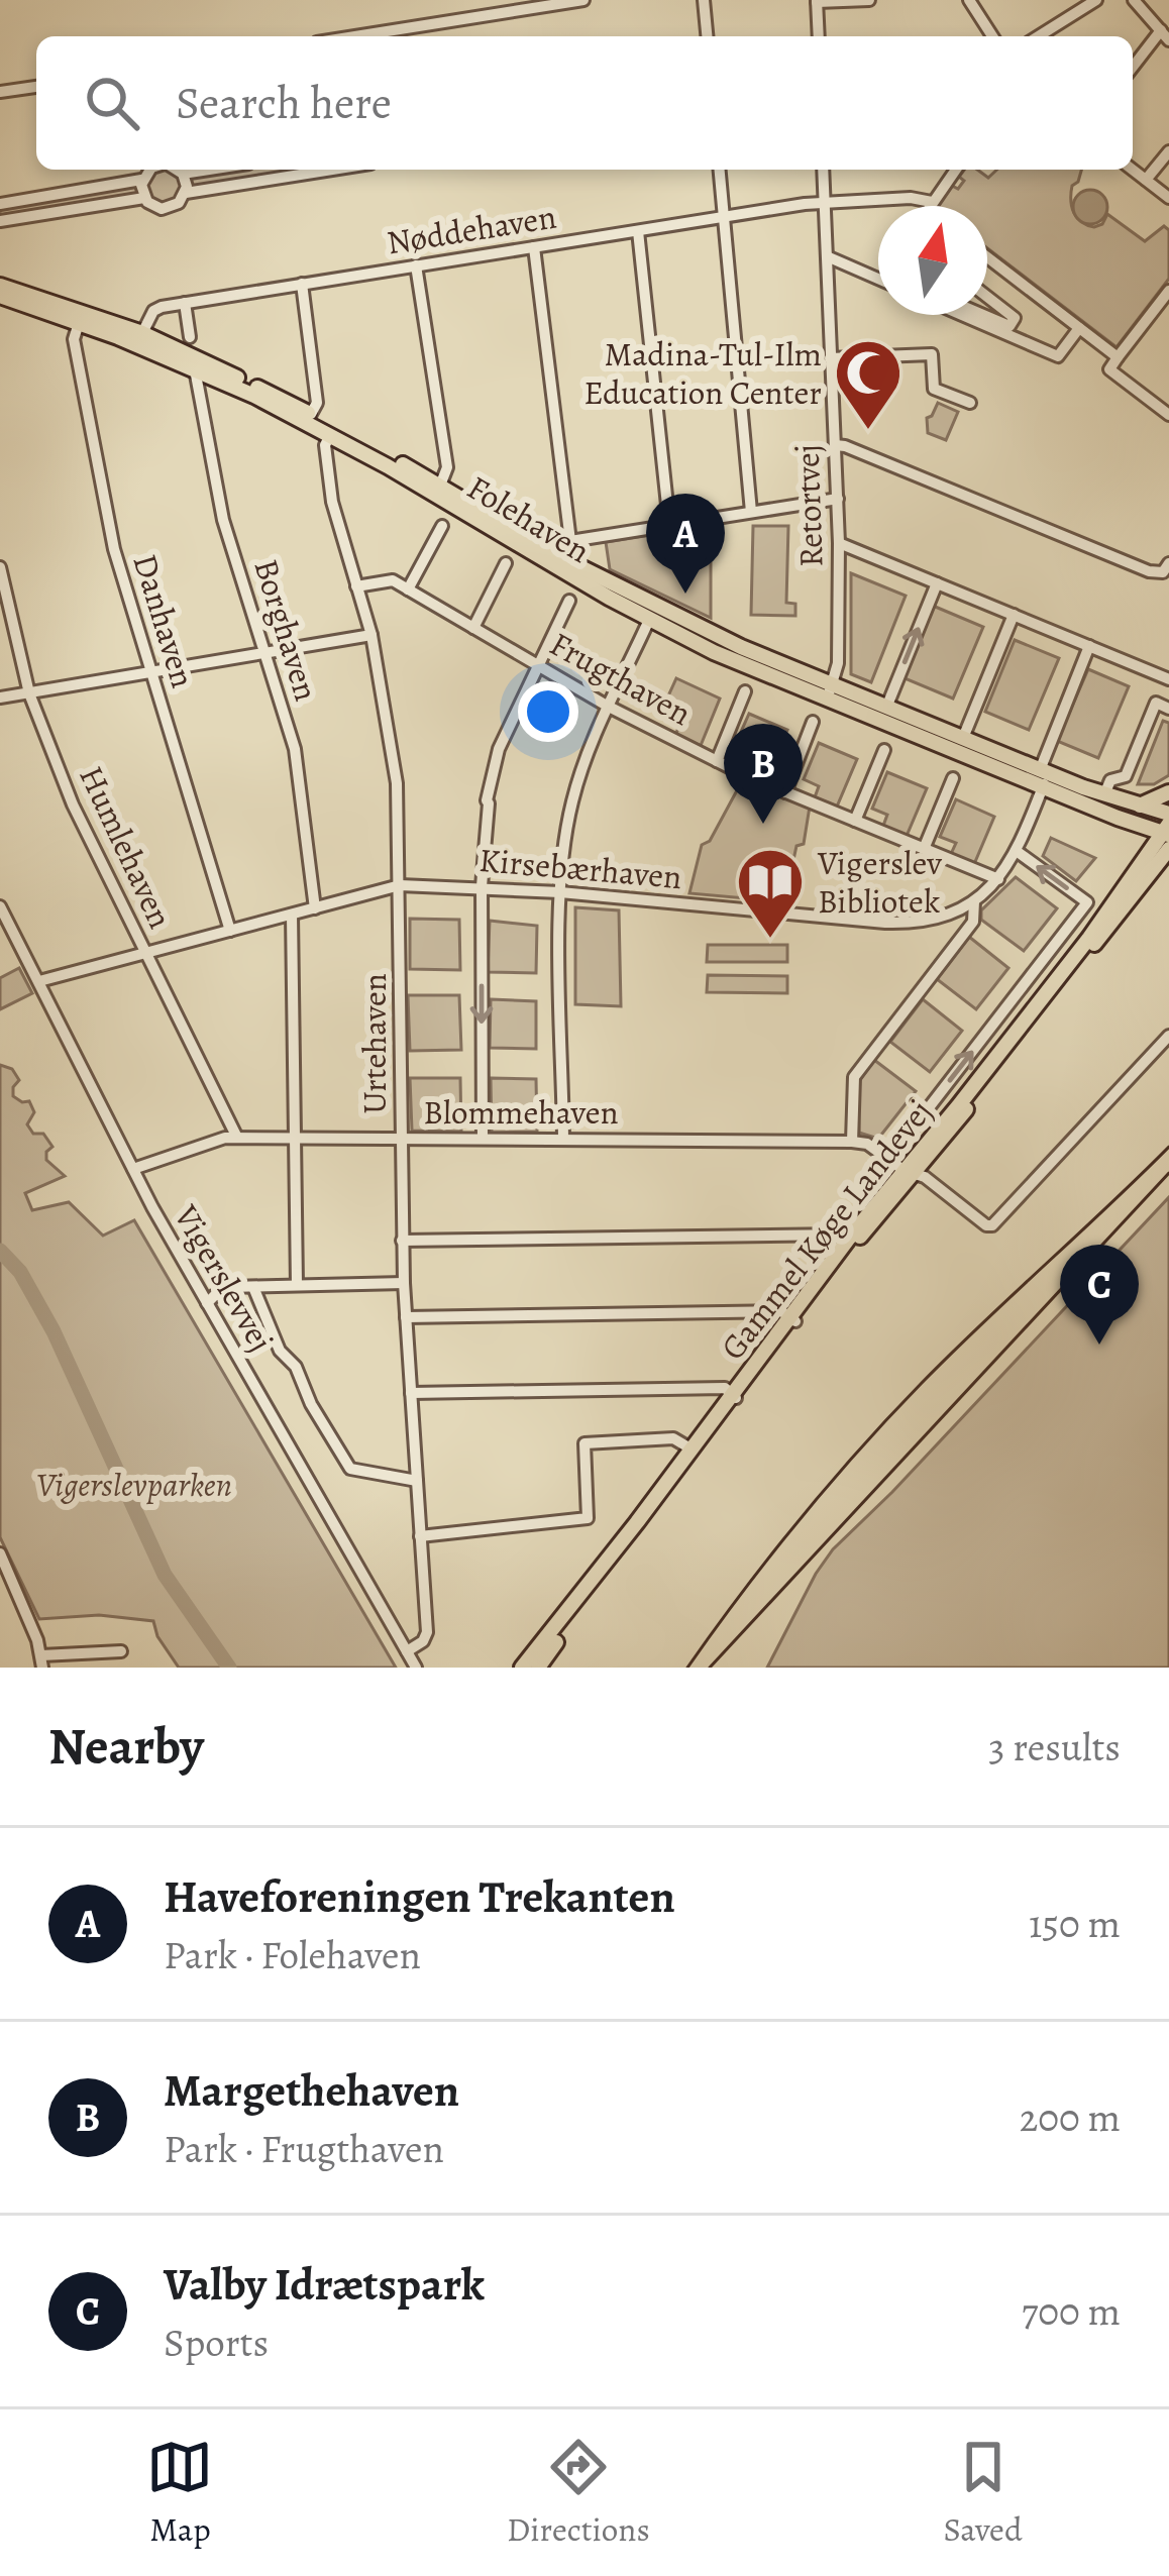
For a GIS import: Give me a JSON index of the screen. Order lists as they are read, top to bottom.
{
  "streets": {
    "main road": ["Folehaven", "Gammel Køge Landevej"],
    "street": [
      "Nøddehaven",
      "Retortvej",
      "Danhaven",
      "Borghaven",
      "Frugthaven",
      "Humlehaven",
      "Kirsebærhaven",
      "Urtehaven",
      "Blommehaven",
      "Vigerslevvej"
    ]
  },
  "crossings": [
    ["Nøddehaven", "Retortvej"],
    ["Nøddehaven", "Folehaven"],
    ["Retortvej", "Folehaven"],
    ["Folehaven", "Danhaven"],
    ["Folehaven", "Borghaven"],
    ["Folehaven", "Frugthaven"],
    ["Folehaven", "Kirsebærhaven"],
    ["Folehaven", "Urtehaven"],
    ["Folehaven", "Gammel Køge Landevej"],
    ["Danhaven", "Kirsebærhaven"],
    ["Borghaven", "Kirsebærhaven"],
    ["Frugthaven", "Kirsebærhaven"],
    ["Frugthaven", "Urtehaven"],
    ["Humlehaven", "Kirsebærhaven"],
    ["Humlehaven", "Blommehaven"],
    ["Kirsebærhaven", "Urtehaven"],
    ["Kirsebærhaven", "Gammel Køge Landevej"],
    ["Kirsebærhaven", "Vigerslevvej"],
    ["Urtehaven", "Blommehaven"],
    ["Urtehaven", "Vigerslevvej"],
    ["Blommehaven", "Gammel Køge Landevej"],
    ["Blommehaven", "Vigerslevvej"]
  ],
  "parks": ["Vigerslevparken"],
  "places": {
    "mosque": ["Madina-Tul-Ilm Education Center"],
    "library": ["Vigerslev Bibliotek"]
  },
  "north": "top",
  "page": {
    "search": "Search here",
    "pins": ["A", "B", "C"],
    "heading": ["Nearby", "3 results"],
    "list": [
      {
        "mark": "A",
        "name": "Haveforeningen Trekanten",
        "note": "Park · Folehaven",
        "value": "150 m"
      },
      {
        "mark": "B",
        "name": "Margethehaven",
        "note": "Park · Frugthaven",
        "value": "200 m"
      },
      {
        "mark": "C",
        "name": "Valby Idrætspark",
        "note": "Sports",
        "value": "700 m"
      }
    ],
    "nav": ["Map", "Directions", "Saved"]
  }
}
